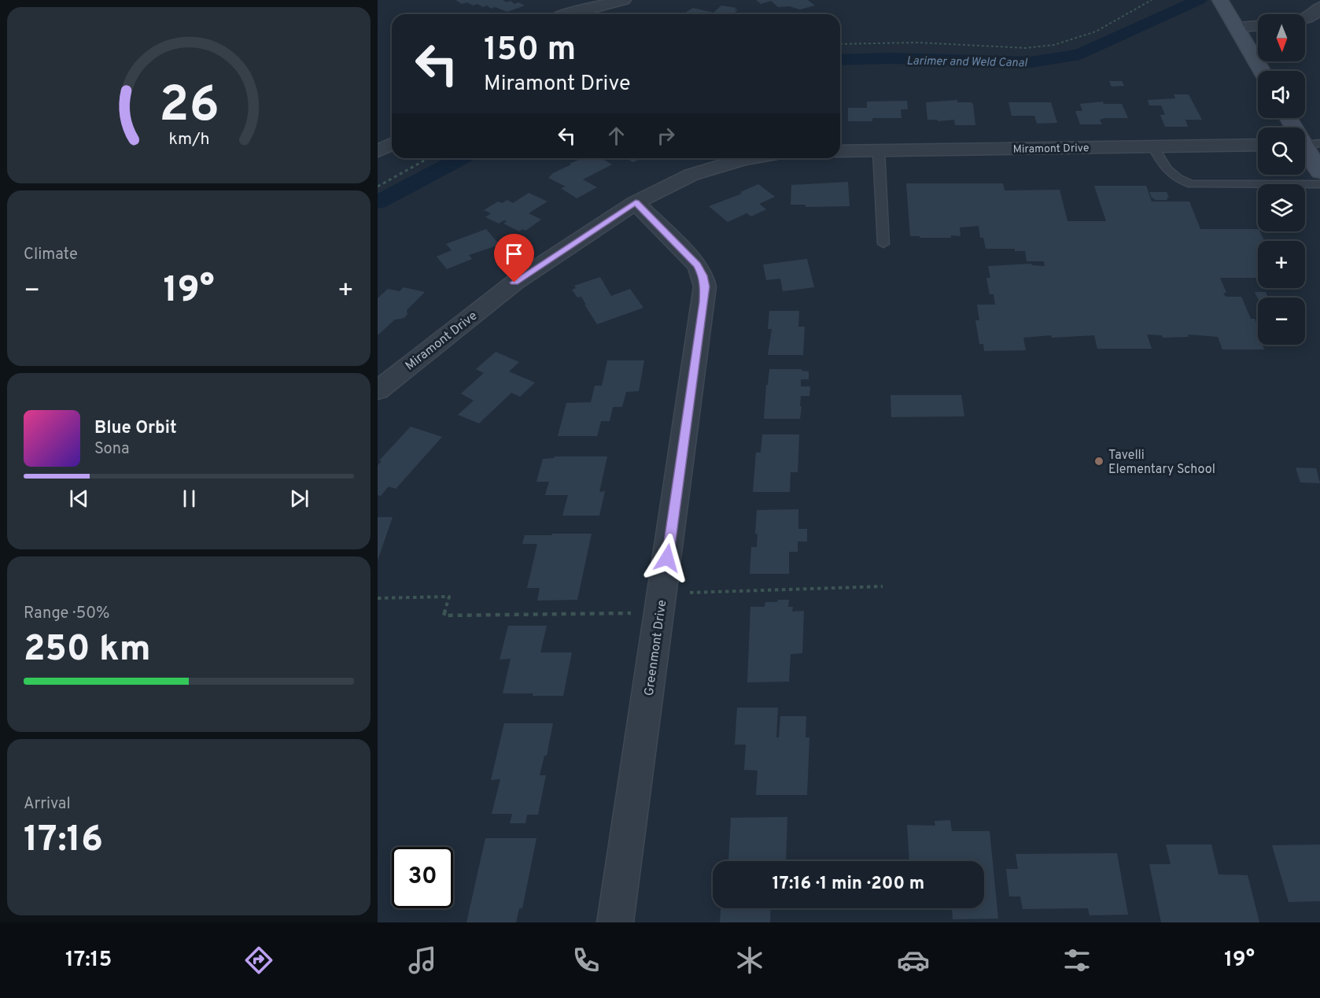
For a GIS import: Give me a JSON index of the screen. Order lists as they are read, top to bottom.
{
  "streets": {
    "street": ["Miramont Drive", "Greenmont Drive"]
  },
  "crossings": [
    ["Miramont Drive", "Greenmont Drive"]
  ],
  "water": ["Larimer and Weld Canal"],
  "places": ["Tavelli Elementary School"],
  "north": "bottom",
  "page": {
    "map_buttons": ["+", "−"],
    "turn": ["150 m", "Miramont Drive"],
    "tile": [
      "Climate",
      ["Range · 50%", "250 km"],
      ["Arrival", "17:16"]
    ],
    "heat": ["−", "19°", "+"],
    "song": ["Blue Orbit", "Sona"],
    "limit": "30",
    "trip": "17:16 · 1 min · 200 m",
    "tabs": ["17:15", "19°"],
    "gauge": ["26", "km/h"]
  }
}
